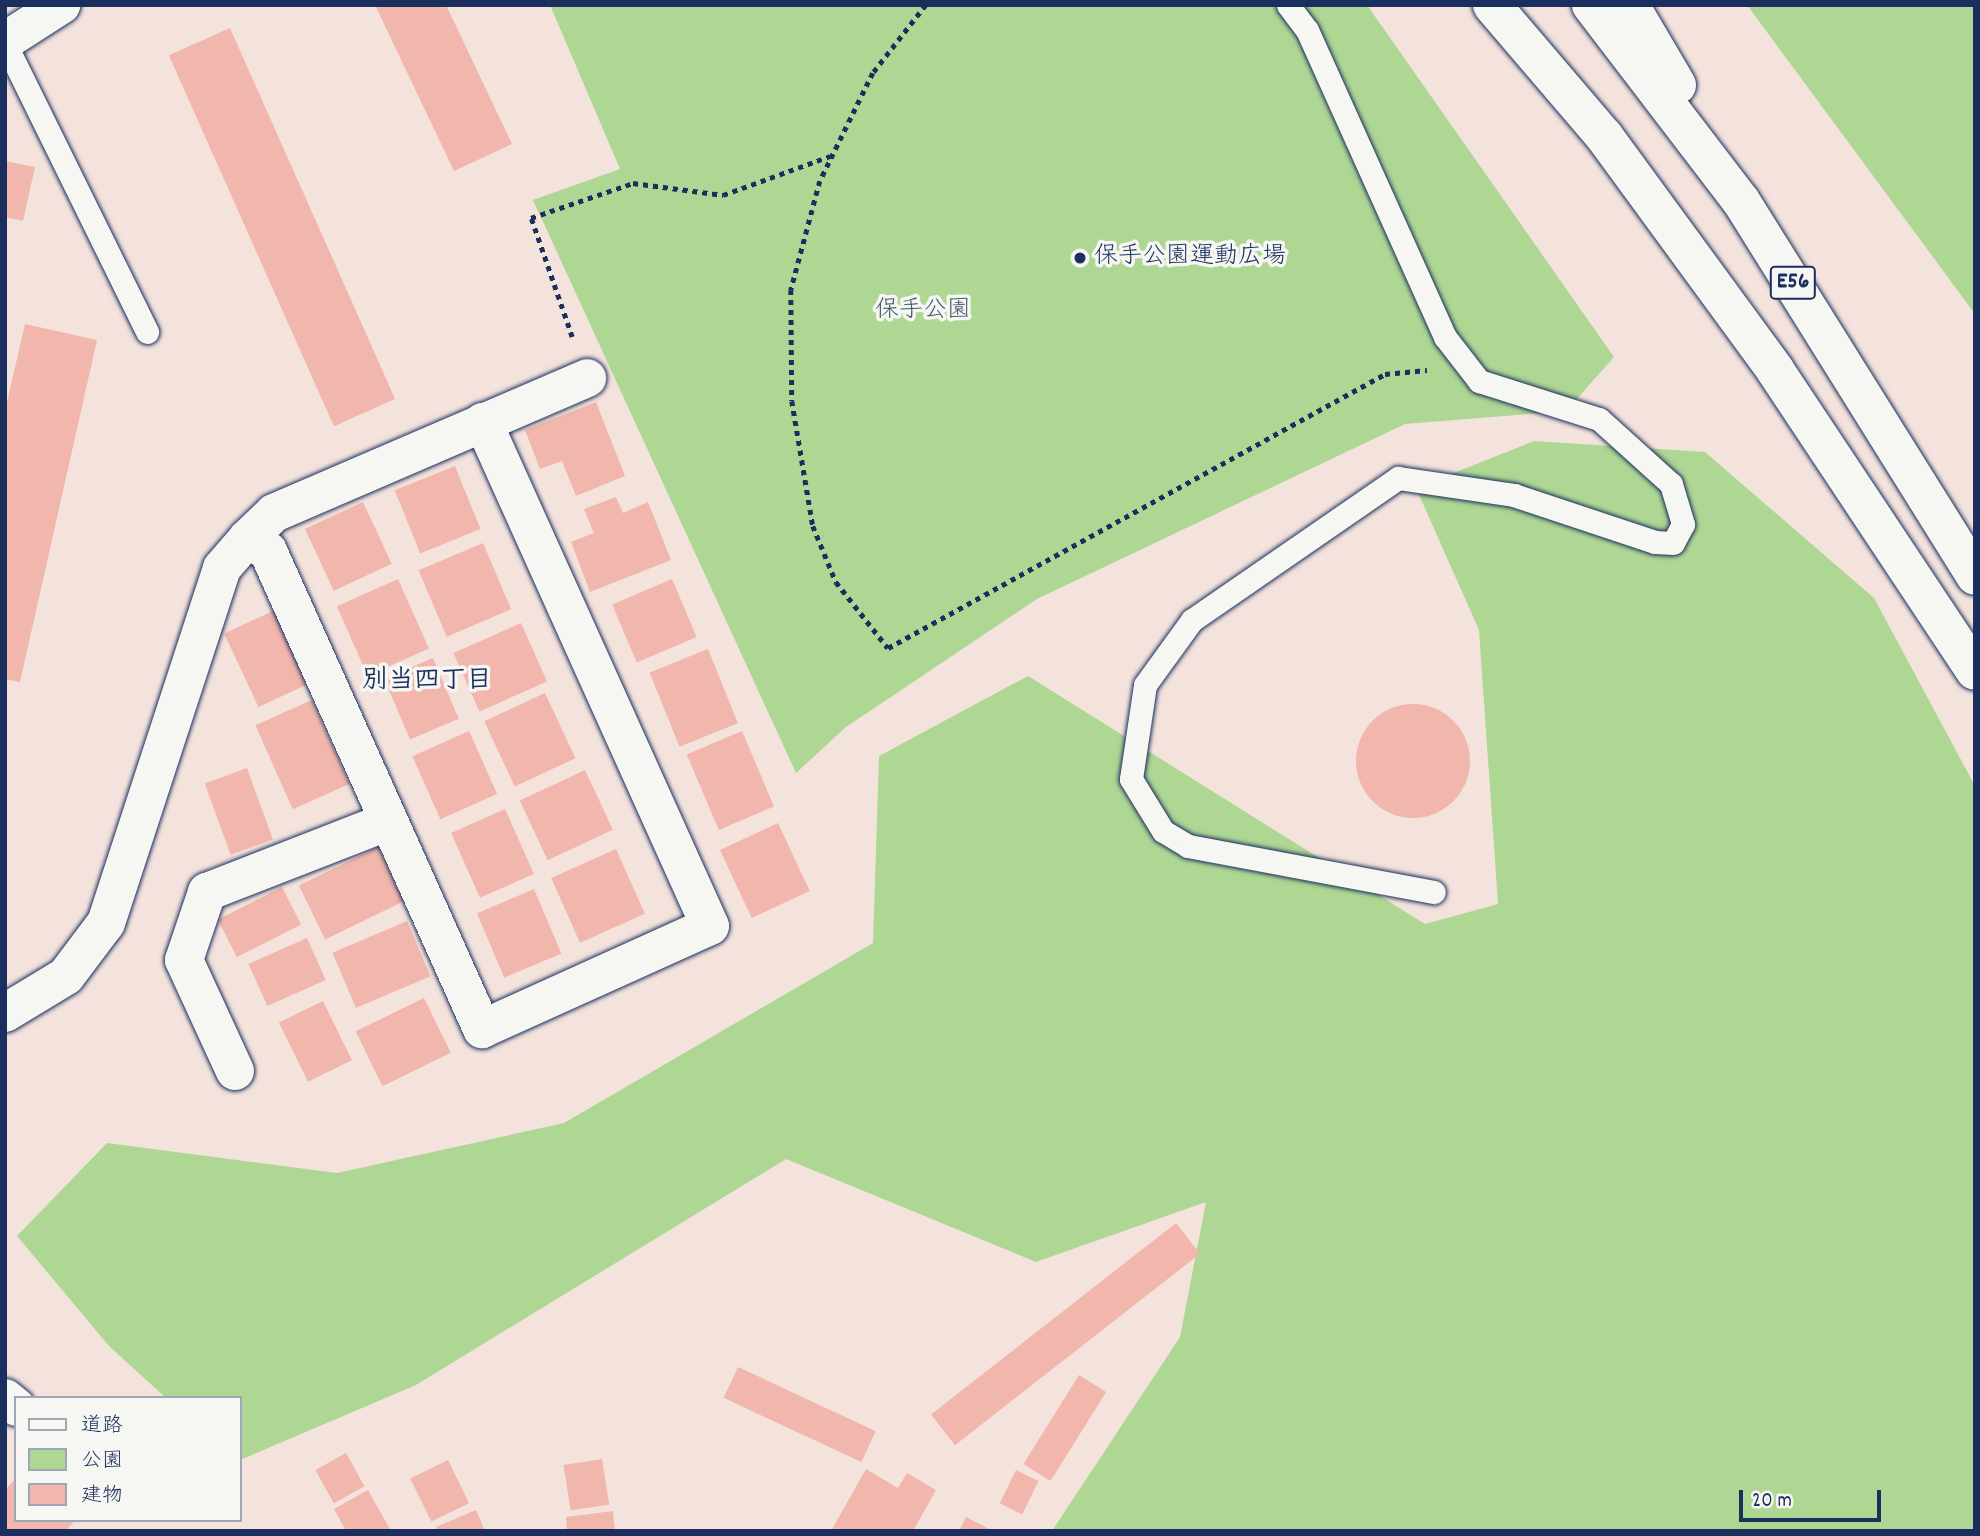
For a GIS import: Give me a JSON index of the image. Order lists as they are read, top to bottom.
{
  "streets": {
    "main road": ["E56"]
  },
  "districts": ["別当四丁目"],
  "parks": ["保手公園"],
  "places": ["保手公園運動広場"],
  "legend": ["道路", "公園", "建物"],
  "scale_bar": "20 m"
}
